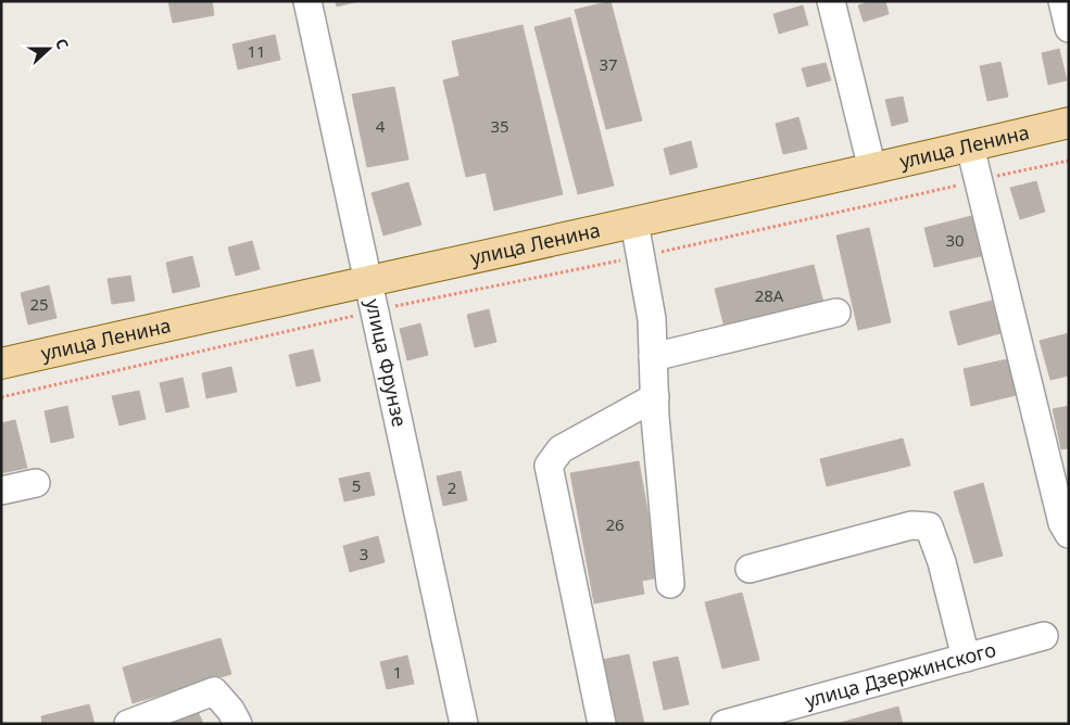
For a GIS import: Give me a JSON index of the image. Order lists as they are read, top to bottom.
{
  "streets": {
    "main road": ["улица Ленина"],
    "street": ["улица Фрунзе", "улица Дзержинского"]
  },
  "crossings": [
    ["улица Ленина", "улица Фрунзе"]
  ],
  "house_numbers": [
    "11",
    "37",
    "4",
    "35",
    "30",
    "28А",
    "25",
    "5",
    "2",
    "26",
    "3",
    "1"
  ],
  "north": "right"
}
